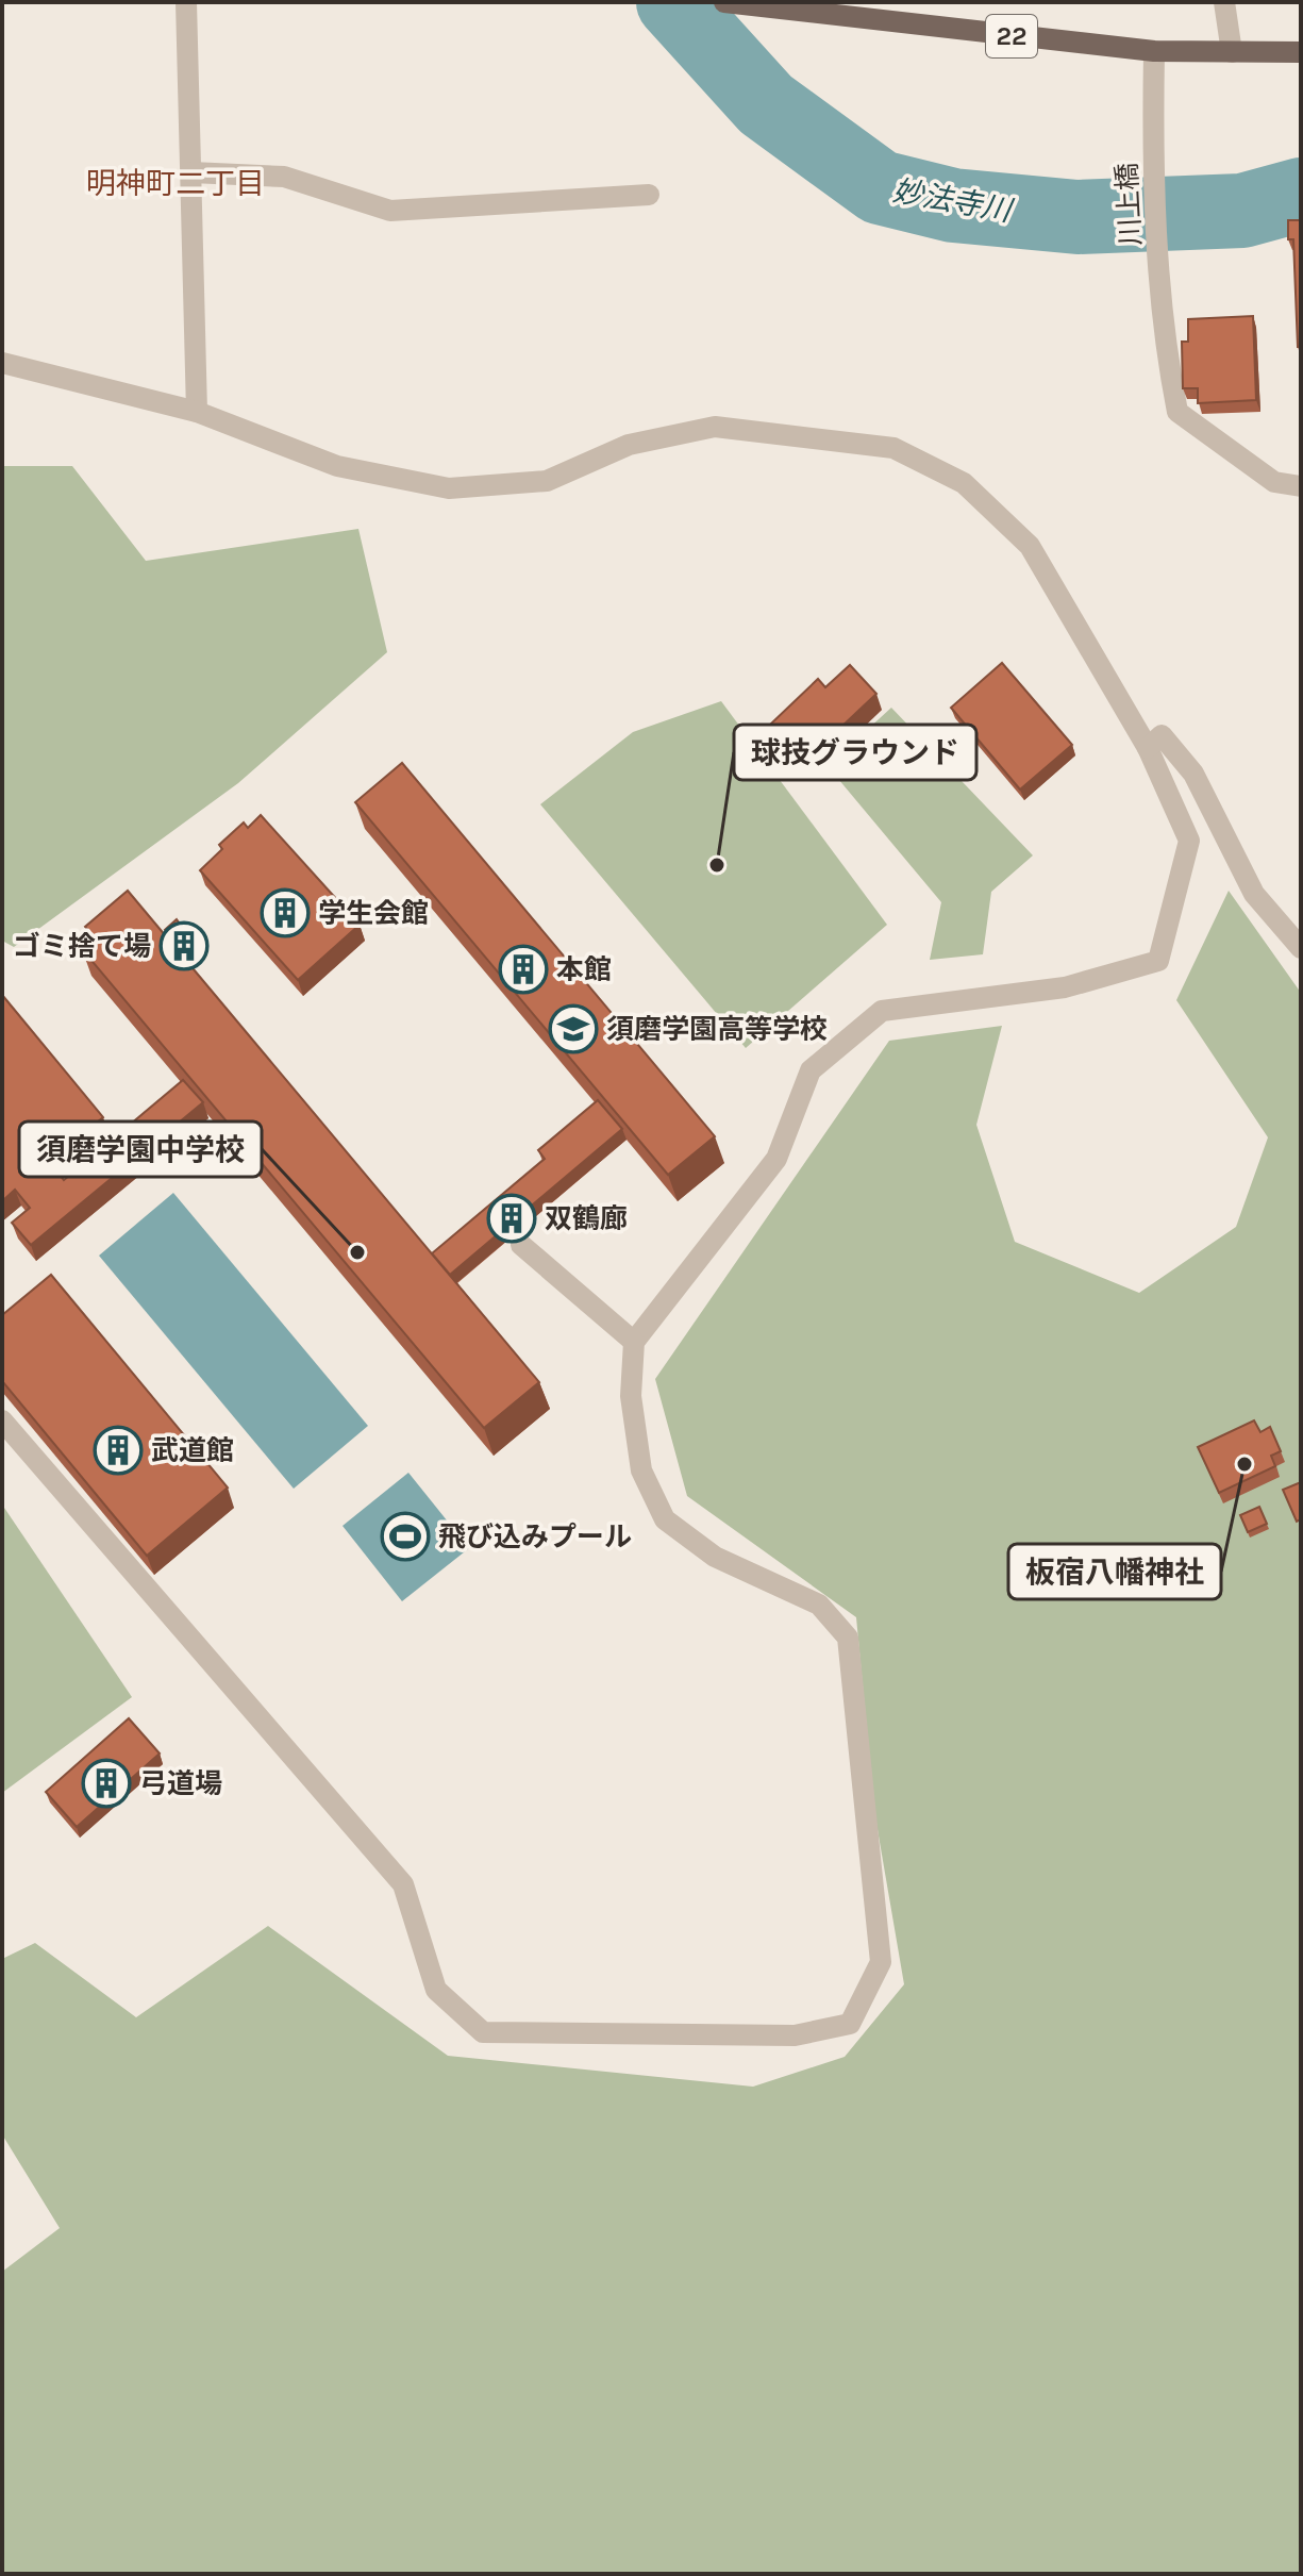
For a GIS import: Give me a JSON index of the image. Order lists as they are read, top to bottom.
{
  "streets": {
    "main road": ["22"],
    "street": ["川上橋"]
  },
  "crossings": [
    ["22", "川上橋"]
  ],
  "districts": ["明神町二丁目"],
  "water": ["妙法寺川"],
  "places": {
    "other": ["球技グラウンド", "須磨学園中学校", "板宿八幡神社"],
    "building": [
      "学生会館",
      "ゴミ捨て場",
      "本館",
      "双鶴廊",
      "武道館",
      "弓道場"
    ],
    "school or university": ["須磨学園高等学校"],
    "sports": ["飛び込みプール"]
  }
}
